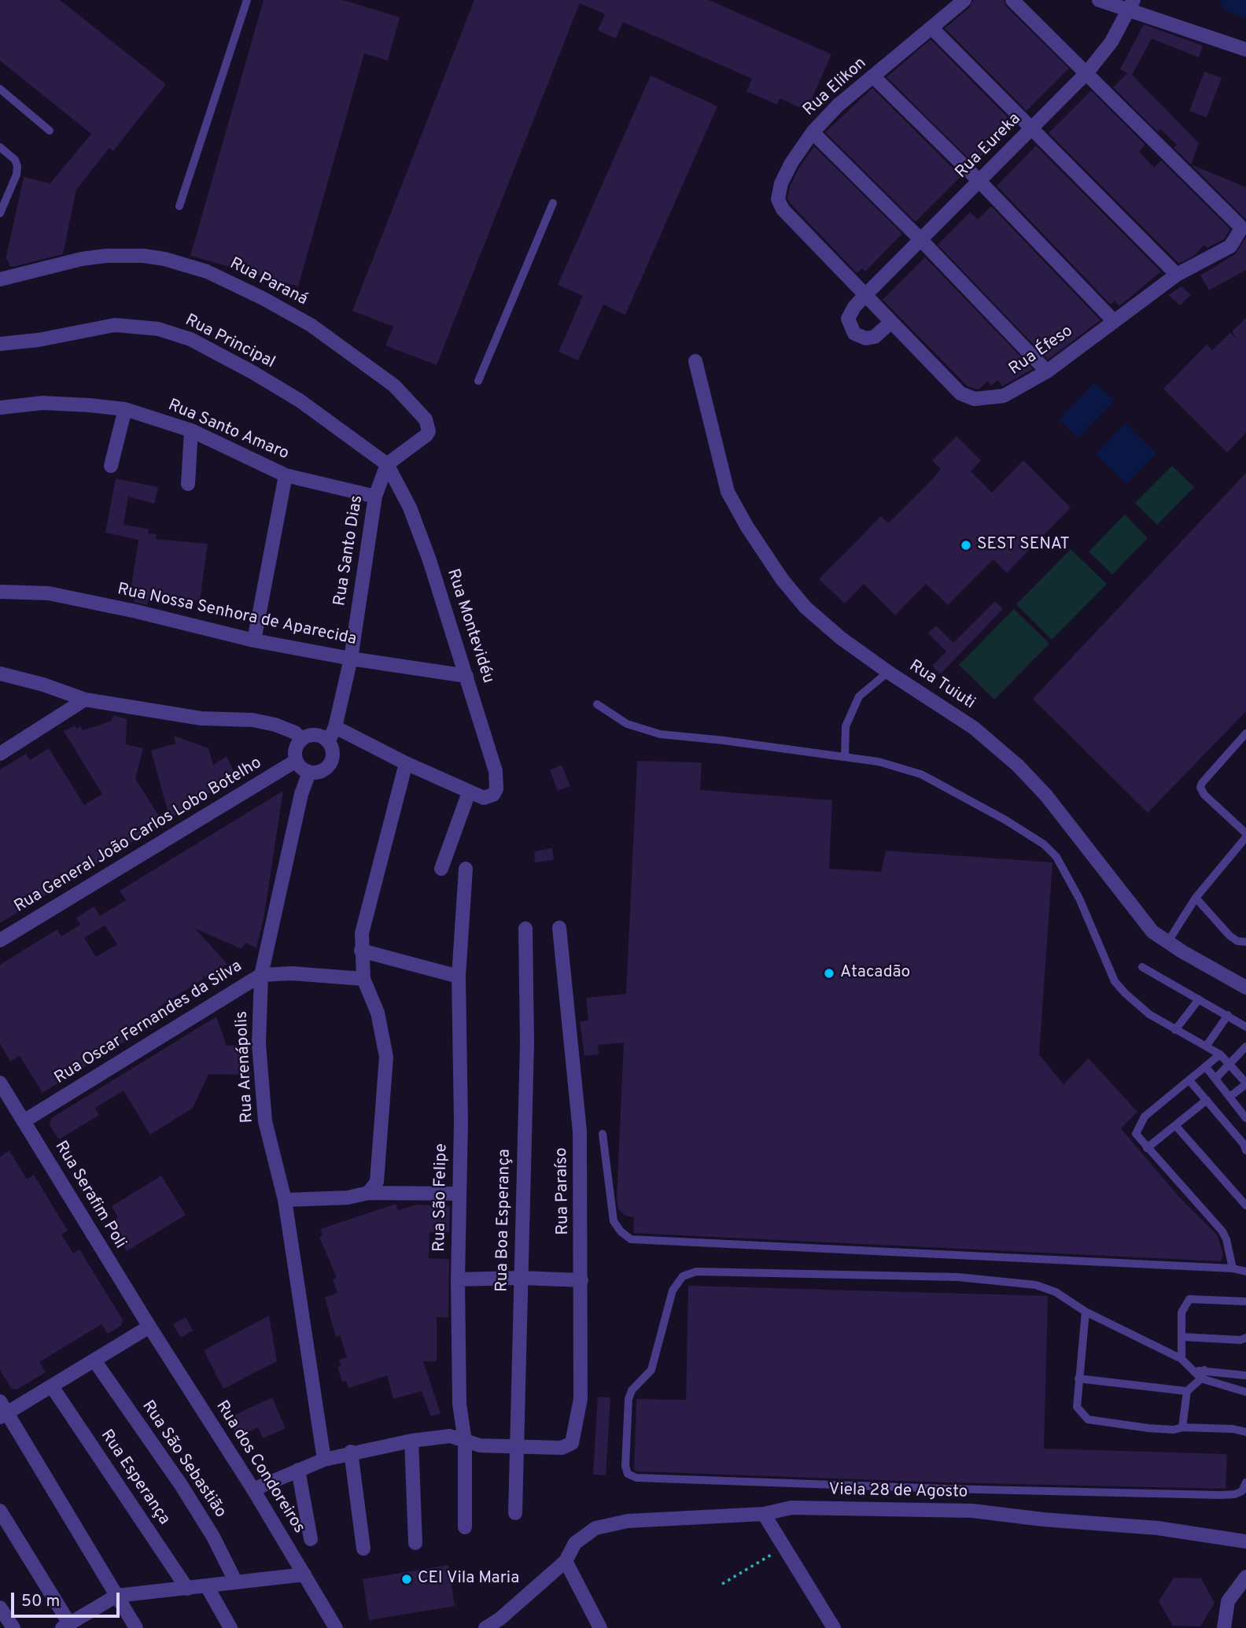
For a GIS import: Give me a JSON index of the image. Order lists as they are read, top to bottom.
{
  "streets": {
    "street": [
      "Rua Elikon",
      "Rua Eureka",
      "Rua Paraná",
      "Rua Principal",
      "Rua Éfeso",
      "Rua Santo Amaro",
      "Rua Santo Dias",
      "Rua Nossa Senhora de Aparecida",
      "Rua Montevidéu",
      "Rua Tuiuti",
      "Rua General João Carlos Lobo Botelho",
      "Rua Oscar Fernandes da Silva",
      "Rua Arenápolis",
      "Rua Paraíso",
      "Rua Serafim Poli",
      "Rua São Felipe",
      "Rua Boa Esperança",
      "Rua São Sebastião",
      "Rua dos Condoreiros",
      "Rua Esperança",
      "Viela 28 de Agosto"
    ]
  },
  "crossings": [
    ["Rua Elikon", "Rua Eureka"],
    ["Rua Elikon", "Rua Éfeso"],
    ["Rua Eureka", "Rua Éfeso"],
    ["Rua Paraná", "Rua Principal"],
    ["Rua Paraná", "Rua Santo Dias"],
    ["Rua Paraná", "Rua Montevidéu"],
    ["Rua Principal", "Rua Santo Dias"],
    ["Rua Principal", "Rua Montevidéu"],
    ["Rua Santo Amaro", "Rua Santo Dias"],
    ["Rua Santo Dias", "Rua Nossa Senhora de Aparecida"],
    ["Rua Santo Dias", "Rua Montevidéu"],
    ["Rua Santo Dias", "Rua General João Carlos Lobo Botelho"],
    ["Rua Santo Dias", "Rua Arenápolis"],
    ["Rua Nossa Senhora de Aparecida", "Rua Montevidéu"],
    ["Rua General João Carlos Lobo Botelho", "Rua Arenápolis"],
    ["Rua Oscar Fernandes da Silva", "Rua Arenápolis"],
    ["Rua Oscar Fernandes da Silva", "Rua Serafim Poli"],
    ["Rua Paraíso", "Rua Boa Esperança"],
    ["Rua Serafim Poli", "Rua dos Condoreiros"]
  ],
  "places": ["SEST SENAT", "Atacadão", "CEI Vila Maria"],
  "scale_bar": "50 m"
}
